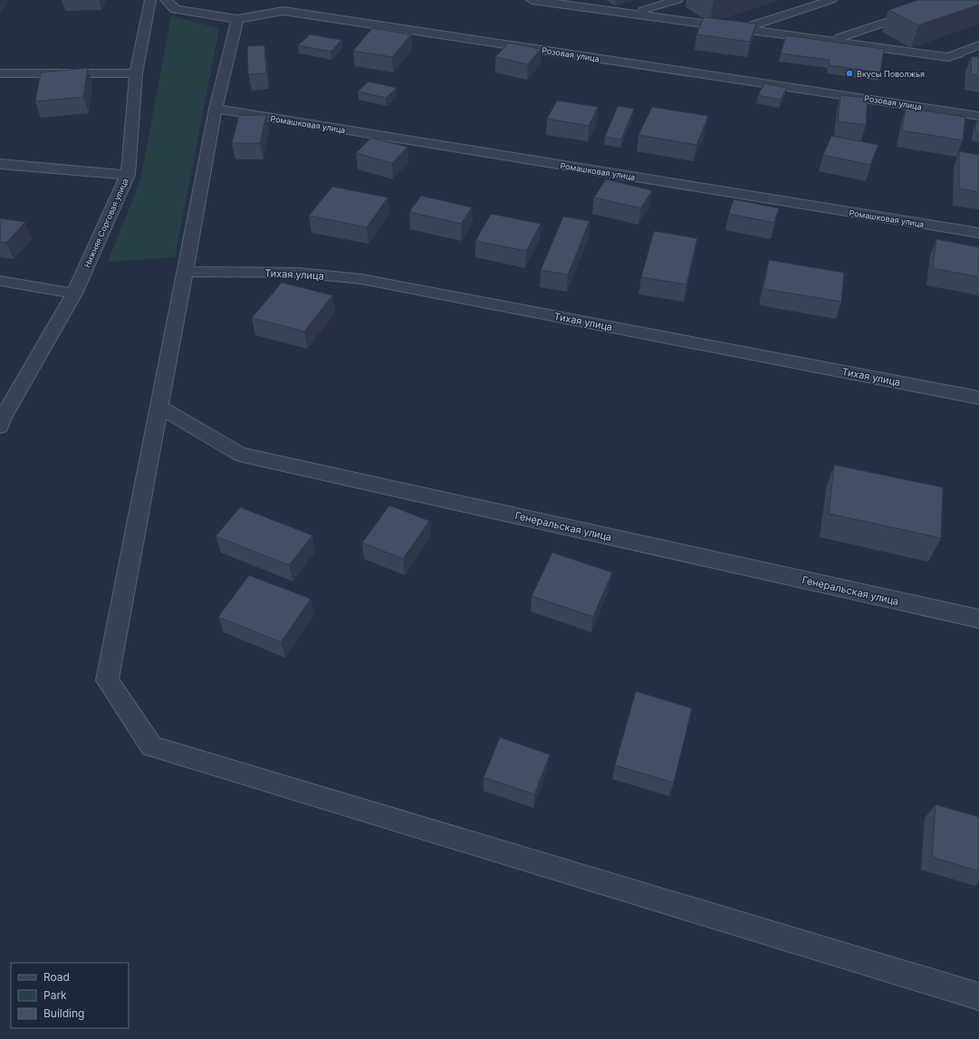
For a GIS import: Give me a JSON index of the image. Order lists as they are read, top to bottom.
{
  "streets": {
    "street": [
      "Розовая улица",
      "Ромашковая улица",
      "Нижняя Сорговая улица",
      "Тихая улица",
      "Генеральская улица"
    ]
  },
  "places": ["Вкусы Поволжья"],
  "legend": ["Road", "Park", "Building"]
}
